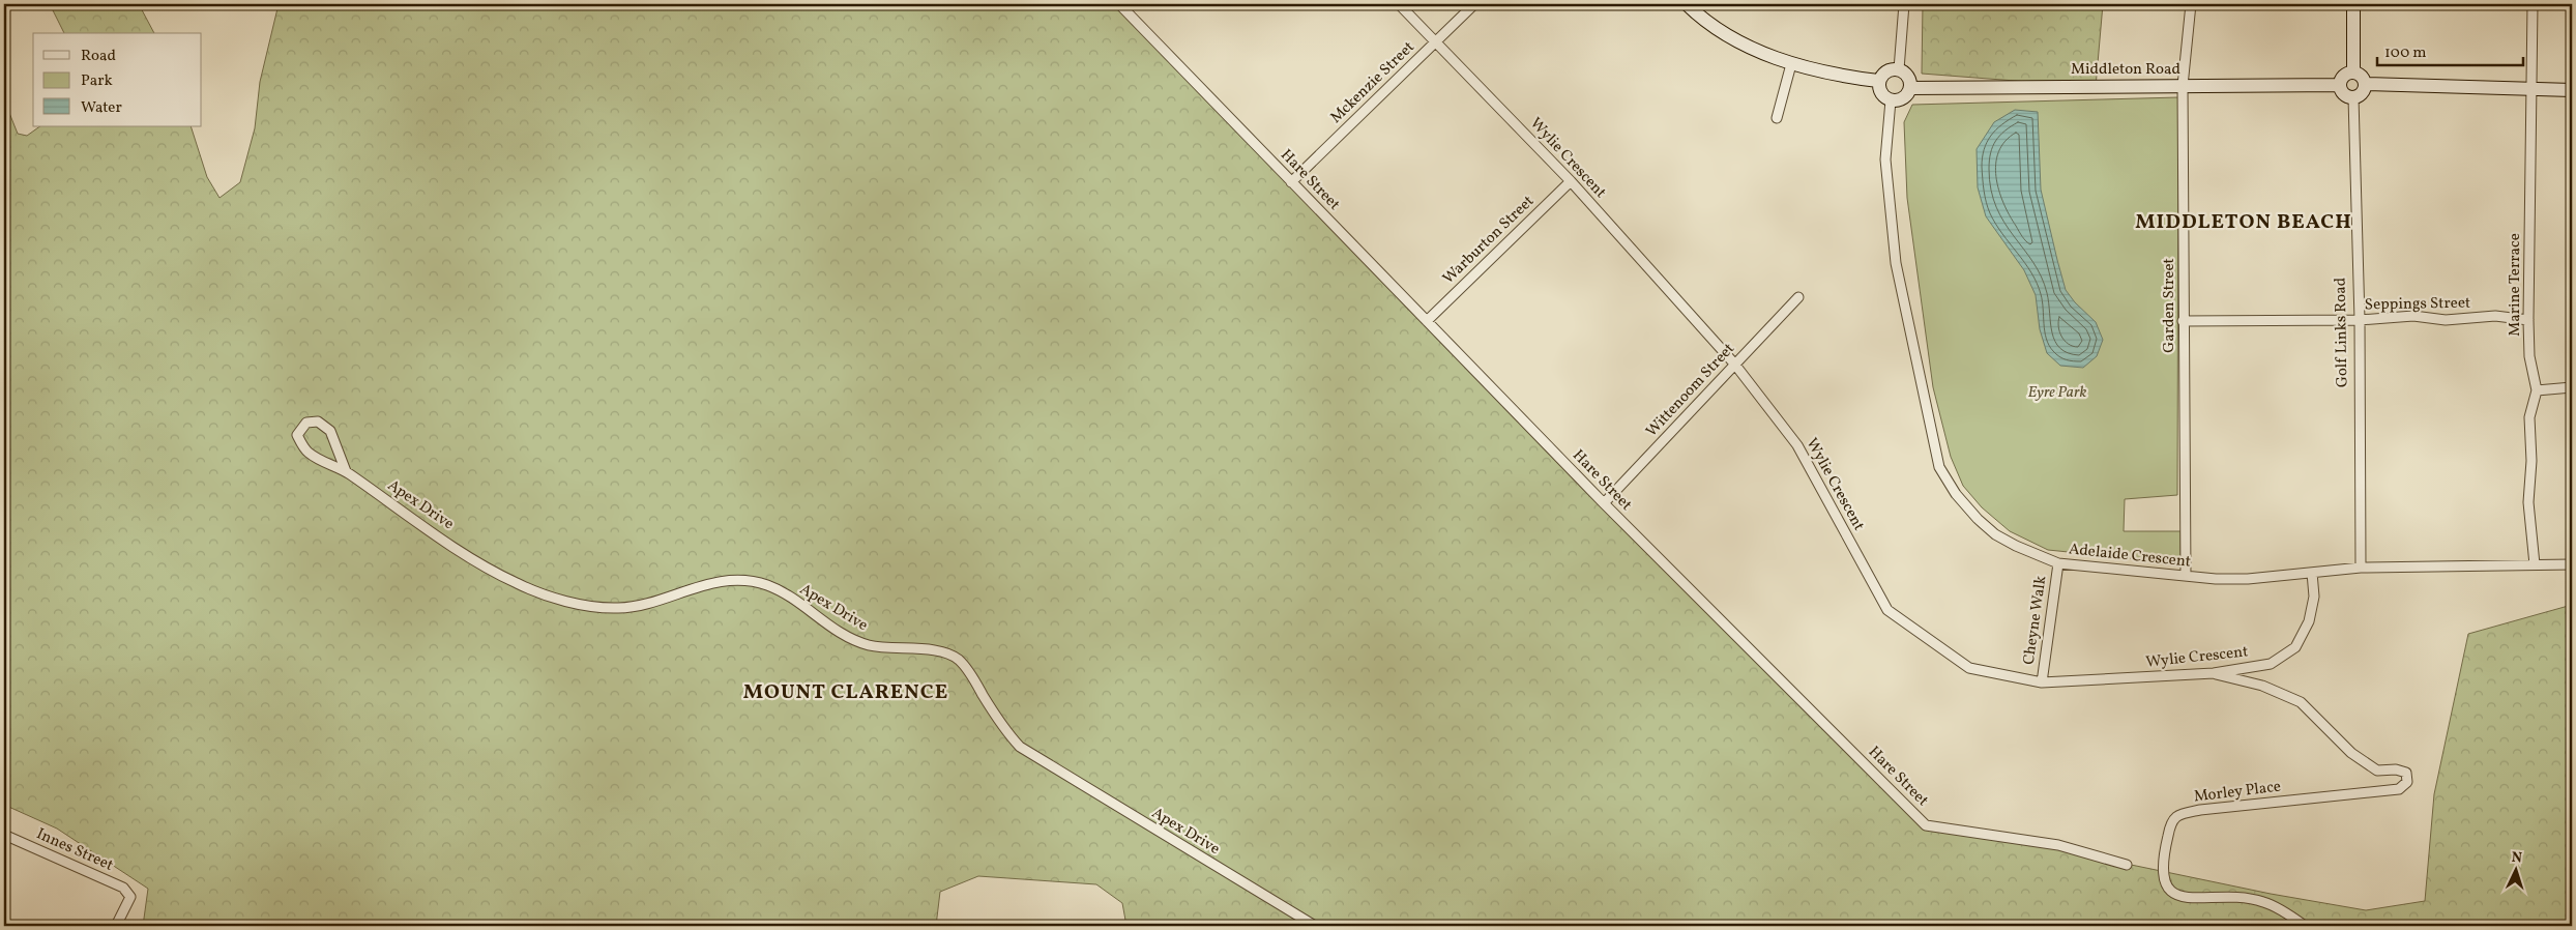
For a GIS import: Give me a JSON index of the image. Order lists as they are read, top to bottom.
{
  "streets": {
    "main road": ["Middleton Road"],
    "street": [
      "Mckenzie Street",
      "Wylie Crescent",
      "Hare Street",
      "Warburton Street",
      "Marine Terrace",
      "Seppings Street",
      "Garden Street",
      "Golf Links Road",
      "Wittenoom Street",
      "Apex Drive",
      "Adelaide Crescent",
      "Cheyne Walk",
      "Morley Place",
      "Innes Street"
    ]
  },
  "crossings": [
    ["Middleton Road", "Garden Street"],
    ["Middleton Road", "Golf Links Road"],
    ["Middleton Road", "Adelaide Crescent"],
    ["Mckenzie Street", "Wylie Crescent"],
    ["Mckenzie Street", "Hare Street"],
    ["Wylie Crescent", "Warburton Street"],
    ["Wylie Crescent", "Wittenoom Street"],
    ["Wylie Crescent", "Adelaide Crescent"],
    ["Wylie Crescent", "Cheyne Walk"],
    ["Wylie Crescent", "Morley Place"],
    ["Hare Street", "Warburton Street"],
    ["Hare Street", "Wittenoom Street"],
    ["Marine Terrace", "Seppings Street"],
    ["Marine Terrace", "Adelaide Crescent"],
    ["Seppings Street", "Garden Street"],
    ["Seppings Street", "Golf Links Road"],
    ["Garden Street", "Adelaide Crescent"],
    ["Golf Links Road", "Adelaide Crescent"],
    ["Adelaide Crescent", "Cheyne Walk"]
  ],
  "districts": ["MIDDLETON BEACH", "MOUNT CLARENCE"],
  "parks": ["Eyre Park"],
  "legend": ["Road", "Park", "Water"],
  "scale_bar": "100 m",
  "north": "top"
}
